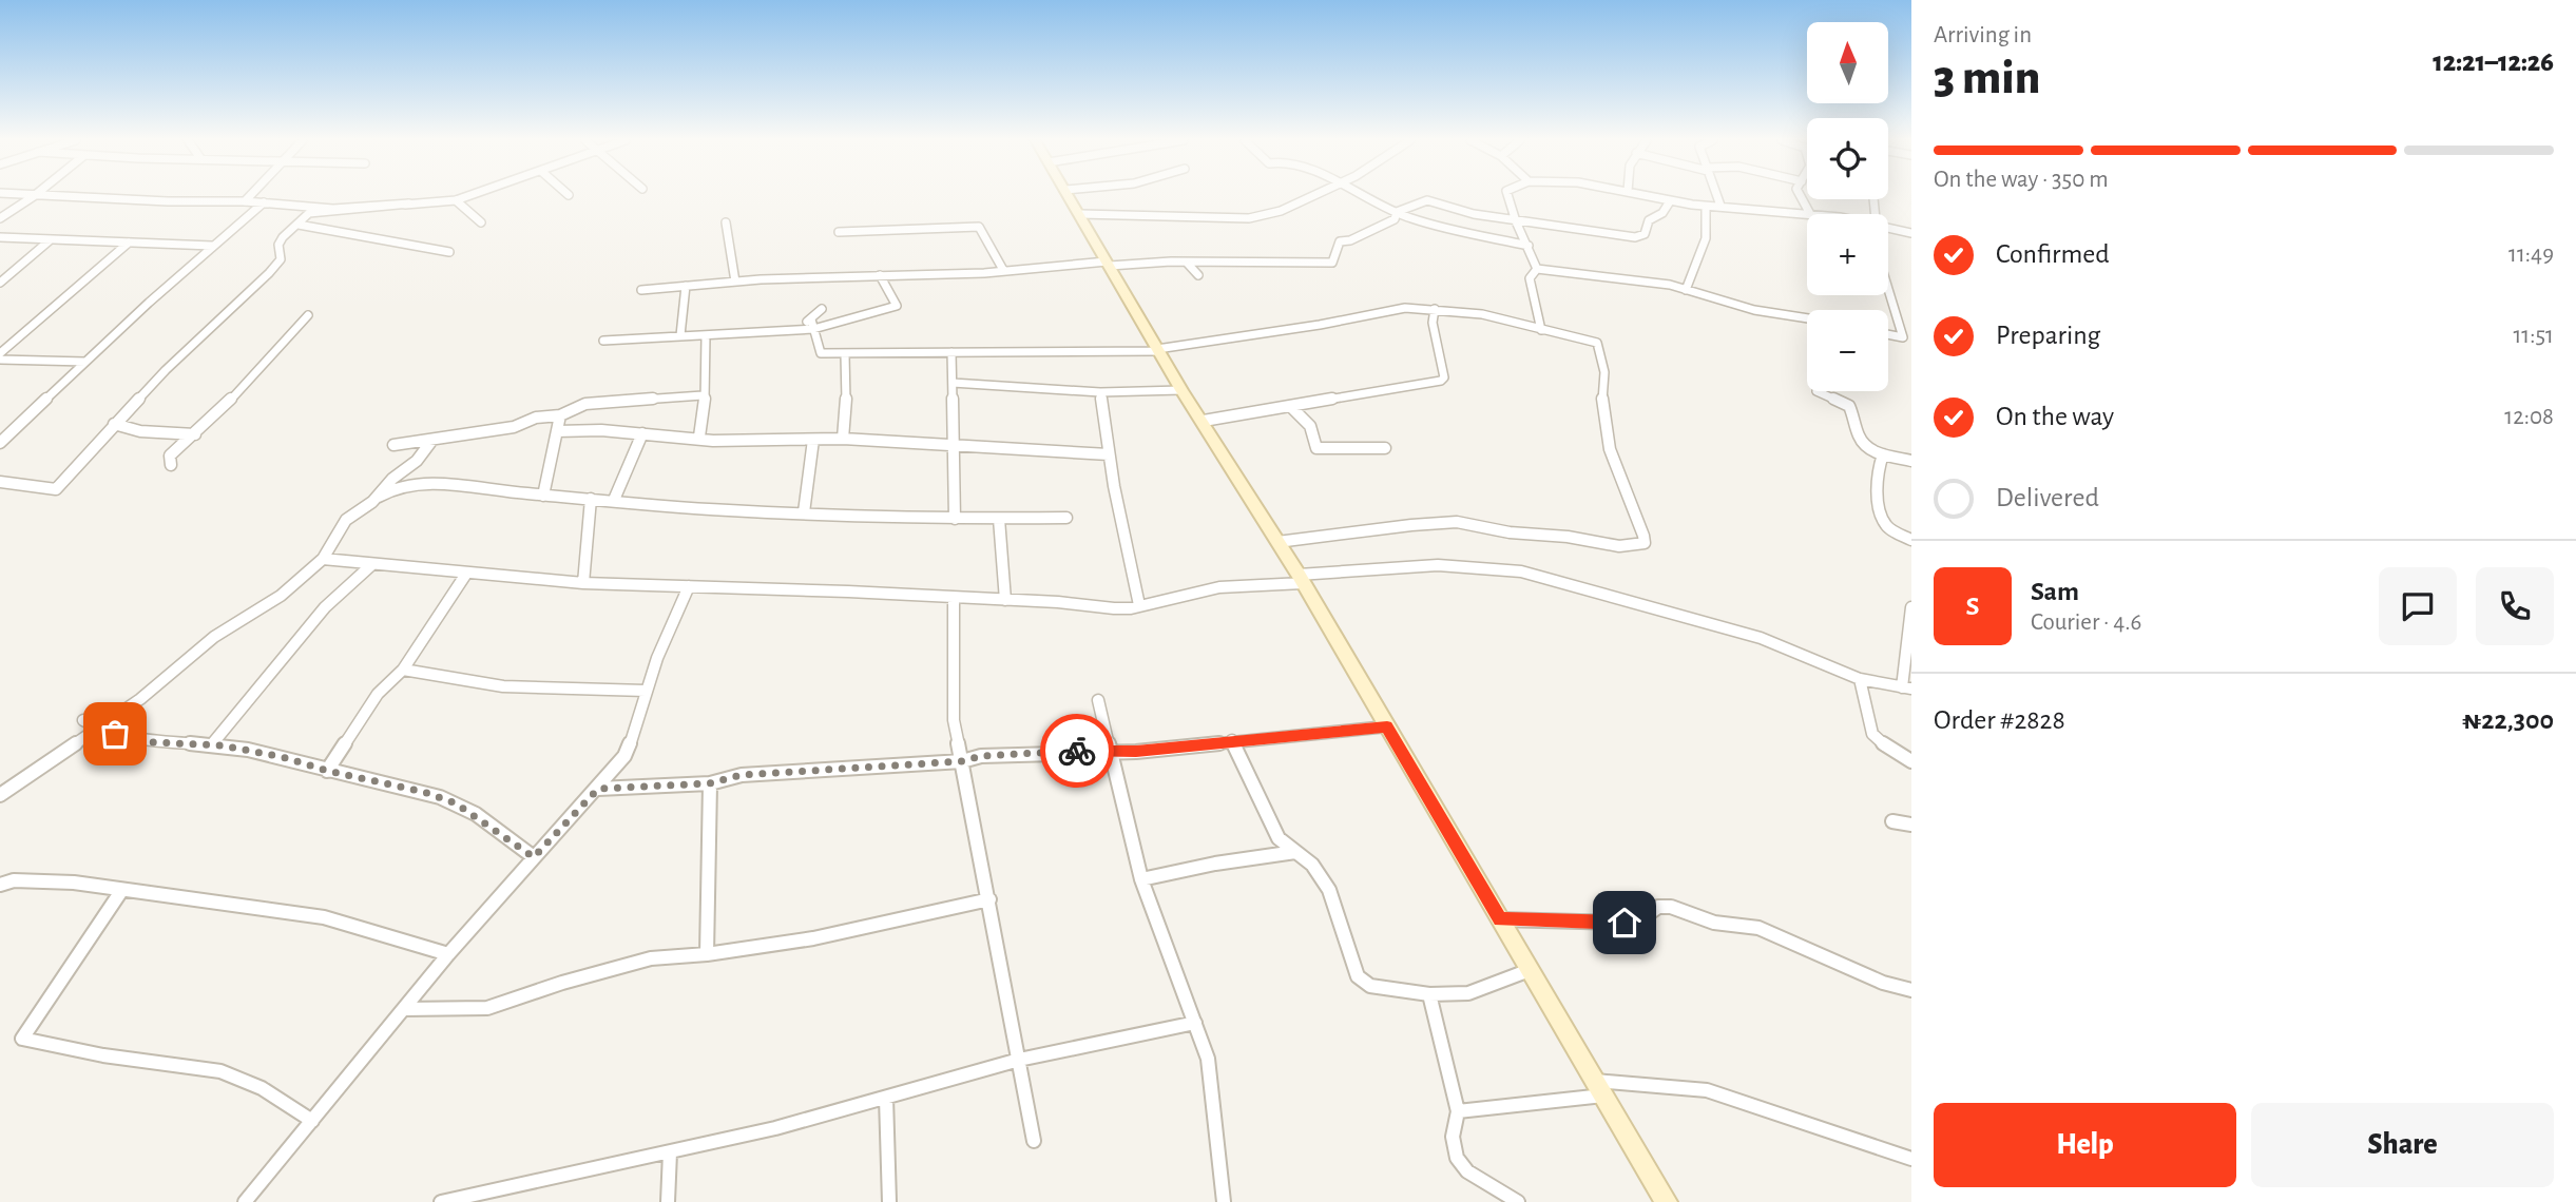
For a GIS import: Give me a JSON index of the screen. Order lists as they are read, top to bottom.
{
  "north": "top",
  "page": {
    "heading": ["3 min", "Arriving in", "12:21–12:26"],
    "panel": [
      "Sam",
      "Courier · 4.6",
      "Order #2828",
      "₦22,300"
    ],
    "map_buttons": ["+", "−"],
    "bar": "On the way · 350 m",
    "list": [
      ["Confirmed", "11:49"],
      ["Preparing", "11:51"],
      ["On the way", "12:08"],
      "Delivered"
    ],
    "round": "S",
    "buttons": ["Help", "Share"]
  }
}
